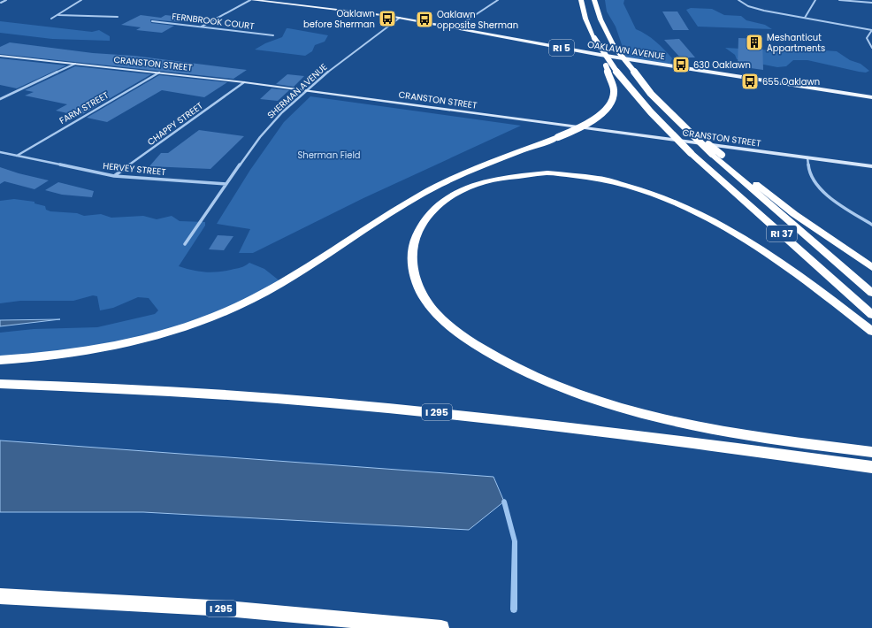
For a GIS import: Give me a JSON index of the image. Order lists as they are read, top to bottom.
{
  "streets": {
    "highway": ["RI 37", "I 295"],
    "main road": ["RI 5", "OAKLAWN AVENUE"],
    "street": [
      "FERNBROOK COURT",
      "CRANSTON STREET",
      "SHERMAN AVENUE",
      "FARM STREET",
      "CHAPPY STREET",
      "HERVEY STREET"
    ]
  },
  "crossings": [
    ["OAKLAWN AVENUE", "SHERMAN AVENUE"],
    ["CRANSTON STREET", "SHERMAN AVENUE"],
    ["CRANSTON STREET", "FARM STREET"],
    ["CRANSTON STREET", "CHAPPY STREET"],
    ["SHERMAN AVENUE", "HERVEY STREET"],
    ["FARM STREET", "HERVEY STREET"],
    ["CHAPPY STREET", "HERVEY STREET"]
  ],
  "parks": ["Sherman Field"],
  "places": {
    "bus stop": [
      "Oaklawn before Sherman",
      "Oaklawn opposite Sherman",
      "630 Oaklawn",
      "655 Oaklawn"
    ],
    "building": ["Meshanticut Appartments"]
  }
}
